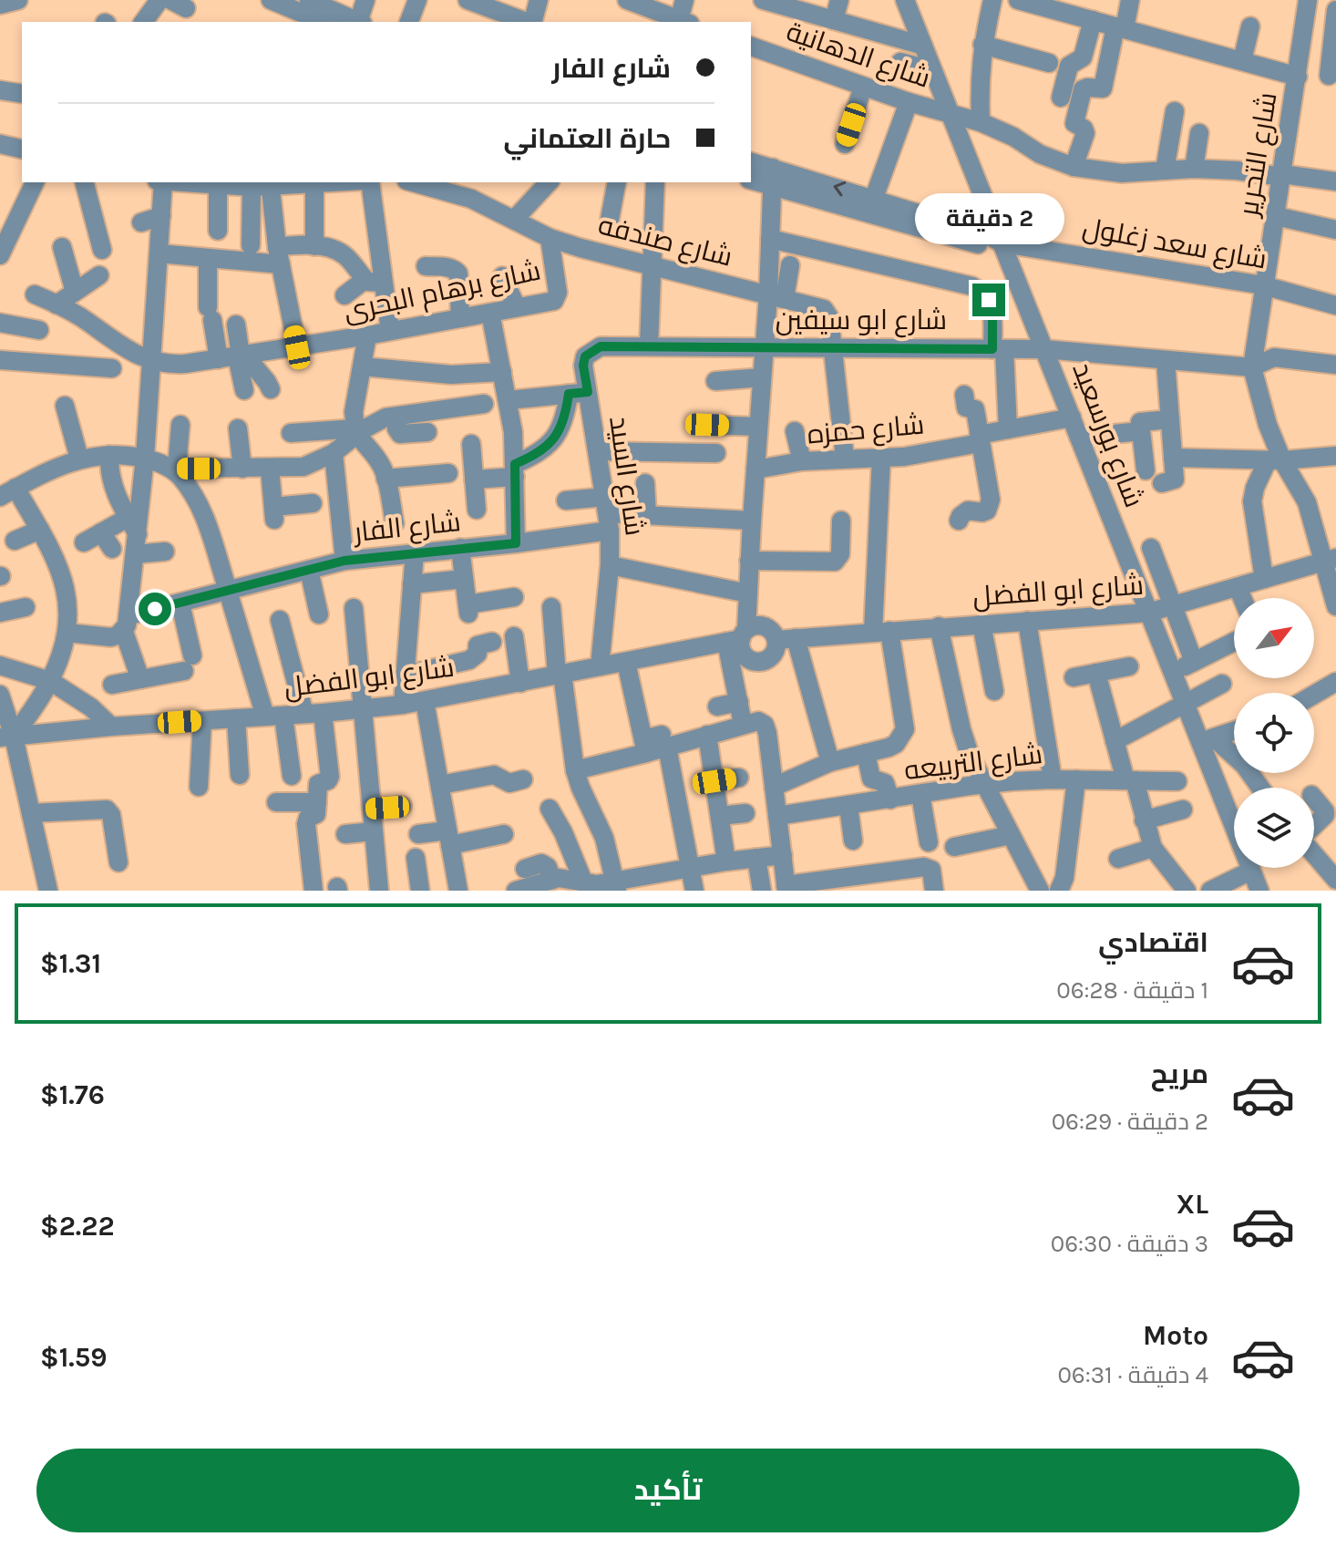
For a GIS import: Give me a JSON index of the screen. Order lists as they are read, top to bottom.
{
  "streets": {
    "street": [
      "شارع الدهانية",
      "شارع التحرير",
      "شارع صندفه",
      "شارع سعد زغلول",
      "شارع برهام البحرى",
      "شارع ابو سيفين",
      "شارع حمزه",
      "شارع بورسعيد",
      "شارع السيد",
      "شارع الفار",
      "شارع ابو الفضل",
      "شارع التربيعه"
    ]
  },
  "crossings": [
    ["شارع الدهانية", "شارع التحرير"],
    ["شارع الدهانية", "شارع بورسعيد"],
    ["شارع التحرير", "شارع سعد زغلول"],
    ["شارع التحرير", "شارع ابو سيفين"],
    ["شارع التحرير", "شارع ابو الفضل"],
    ["شارع صندفه", "شارع برهام البحرى"],
    ["شارع صندفه", "شارع ابو سيفين"],
    ["شارع سعد زغلول", "شارع بورسعيد"],
    ["شارع ابو سيفين", "شارع بورسعيد"],
    ["شارع ابو سيفين", "شارع السيد"],
    ["شارع حمزه", "شارع بورسعيد"],
    ["شارع بورسعيد", "شارع ابو الفضل"],
    ["شارع السيد", "شارع الفار"],
    ["شارع السيد", "شارع ابو الفضل"]
  ],
  "north": "top right",
  "page": {
    "banner": ["شارع الفار", "حارة العتماني"],
    "bubble": "2 دقيقة",
    "list": [
      {
        "name": "اقتصادي",
        "note": "1 دقيقة · 06:28",
        "value": "$1.31"
      },
      {
        "name": "مريح",
        "note": "2 دقيقة · 06:29",
        "value": "$1.76"
      },
      {
        "name": "XL",
        "note": "3 دقيقة · 06:30",
        "value": "$2.22"
      },
      {
        "name": "Moto",
        "note": "4 دقيقة · 06:31",
        "value": "$1.59"
      }
    ],
    "buttons": "تأكيد"
  }
}
